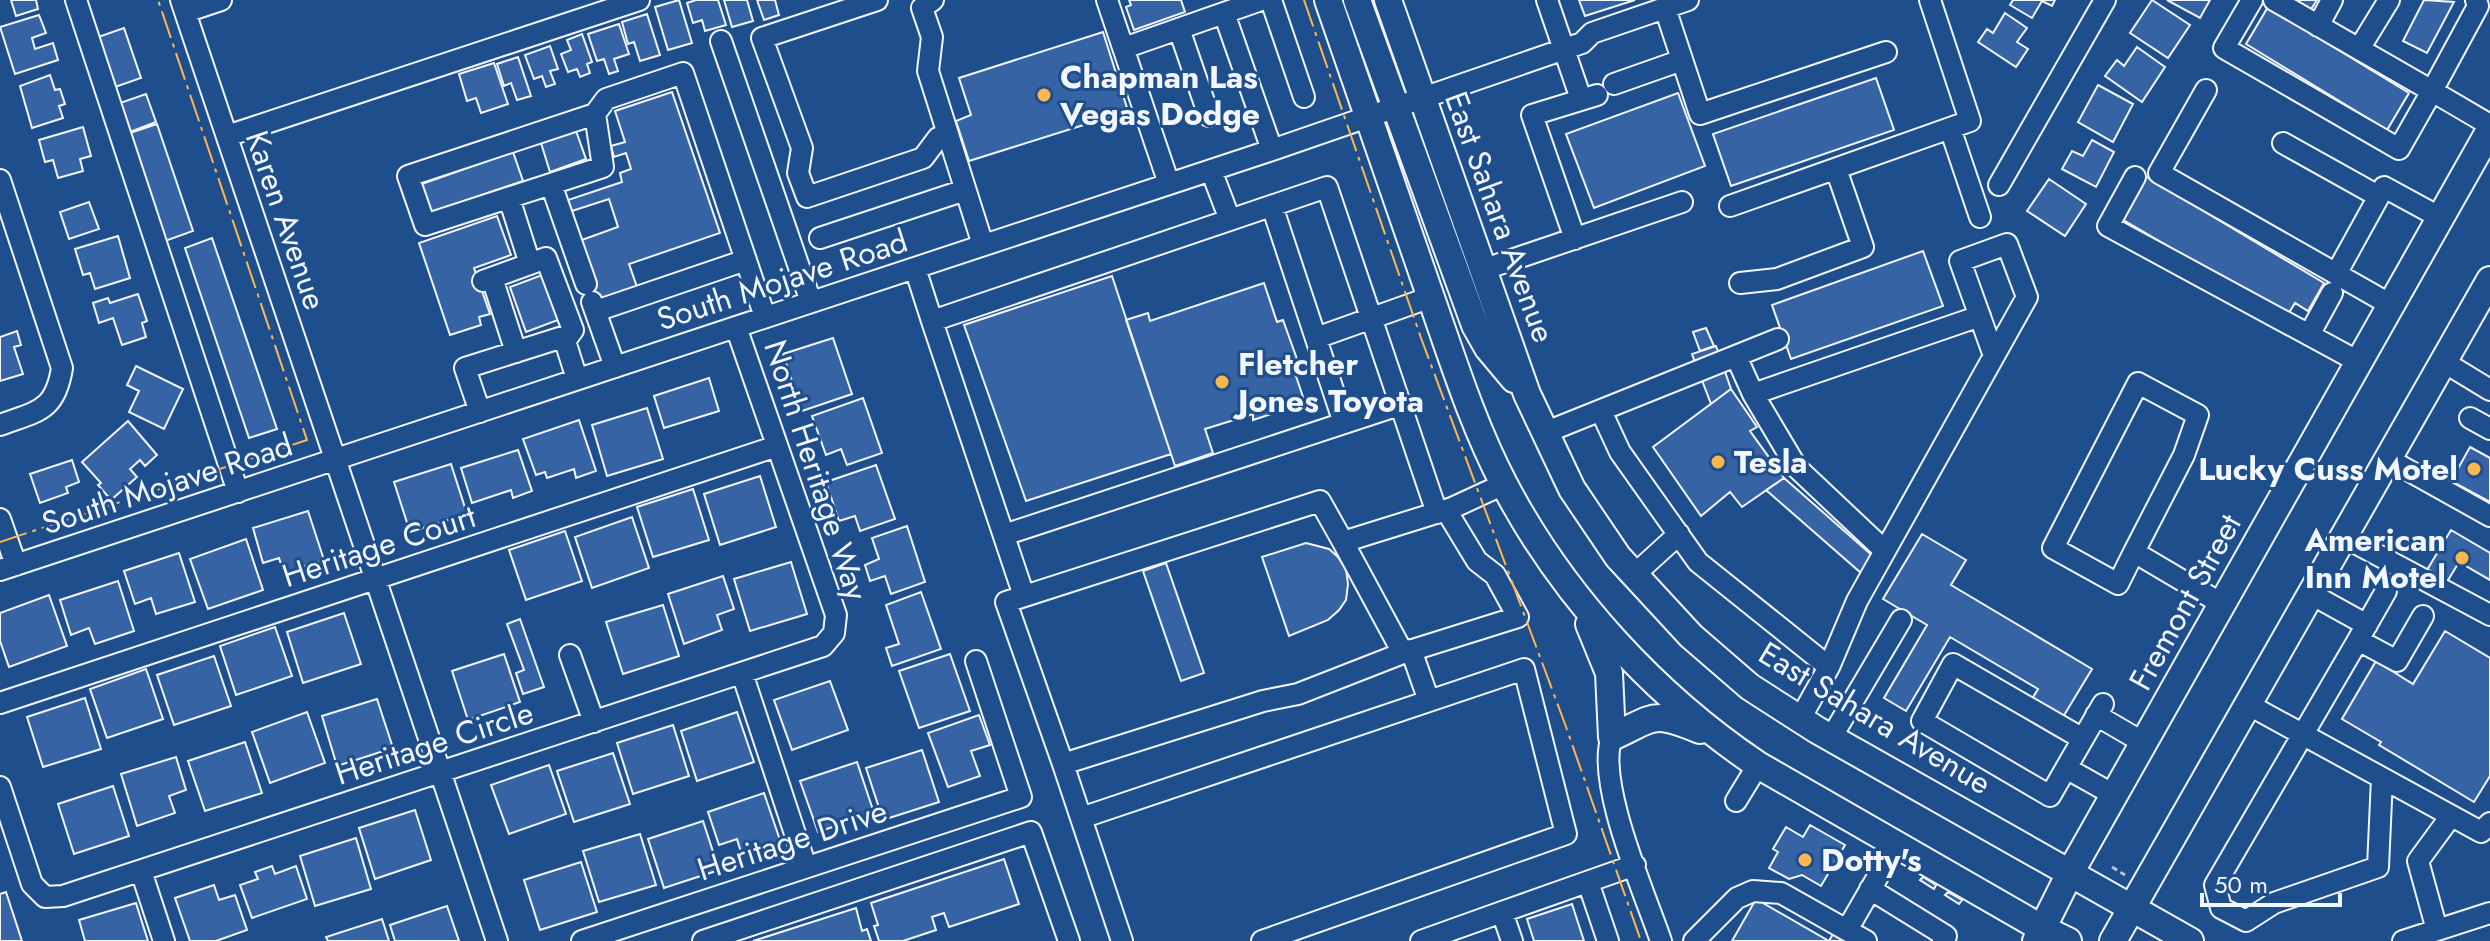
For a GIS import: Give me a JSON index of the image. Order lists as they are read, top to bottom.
{
  "streets": {
    "main road": ["East Sahara Avenue", "Fremont Street"],
    "street": [
      "Karen Avenue",
      "South Mojave Road",
      "North Heritage Way",
      "Heritage Court",
      "Heritage Circle",
      "Heritage Drive"
    ]
  },
  "crossings": [
    ["East Sahara Avenue", "South Mojave Road"],
    ["East Sahara Avenue", "Fremont Street"],
    ["Karen Avenue", "South Mojave Road"],
    ["Karen Avenue", "Heritage Court"],
    ["Karen Avenue", "Heritage Circle"],
    ["South Mojave Road", "North Heritage Way"],
    ["North Heritage Way", "Heritage Court"],
    ["North Heritage Way", "Heritage Circle"]
  ],
  "places": [
    "Chapman Las Vegas Dodge",
    "Fletcher Jones Toyota",
    "Tesla",
    "Lucky Cuss Motel",
    "American Inn Motel",
    "Dotty's"
  ],
  "scale_bar": "50 m"
}
